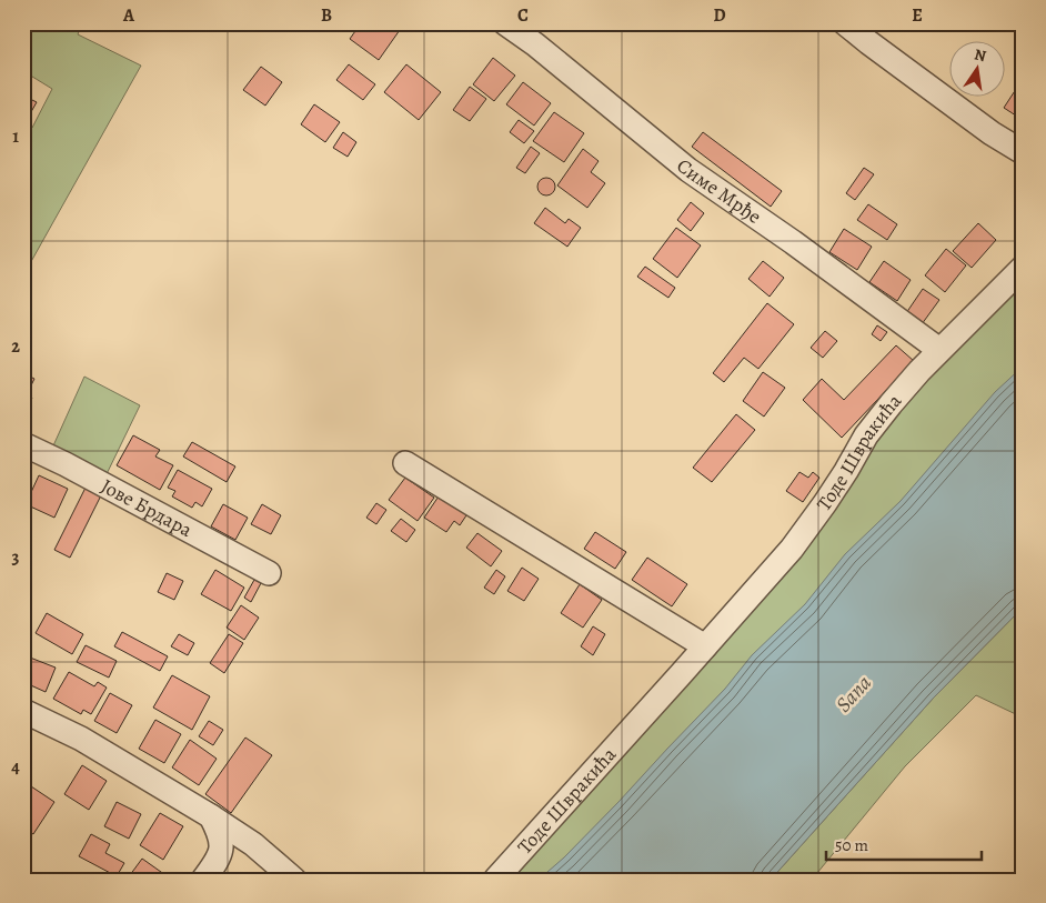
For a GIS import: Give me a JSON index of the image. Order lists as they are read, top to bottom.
{
  "streets": {
    "street": ["Симе Мрђе", "Тоде Швракића", "Јове Брдара"]
  },
  "crossings": [
    ["Симе Мрђе", "Тоде Швракића"]
  ],
  "water": ["Sana"],
  "scale_bar": "50 m",
  "north": "top",
  "grid": {
    "columns": [
      "A",
      "B",
      "C",
      "D",
      "E"
    ],
    "rows": [
      "1",
      "2",
      "3",
      "4"
    ]
  }
}
